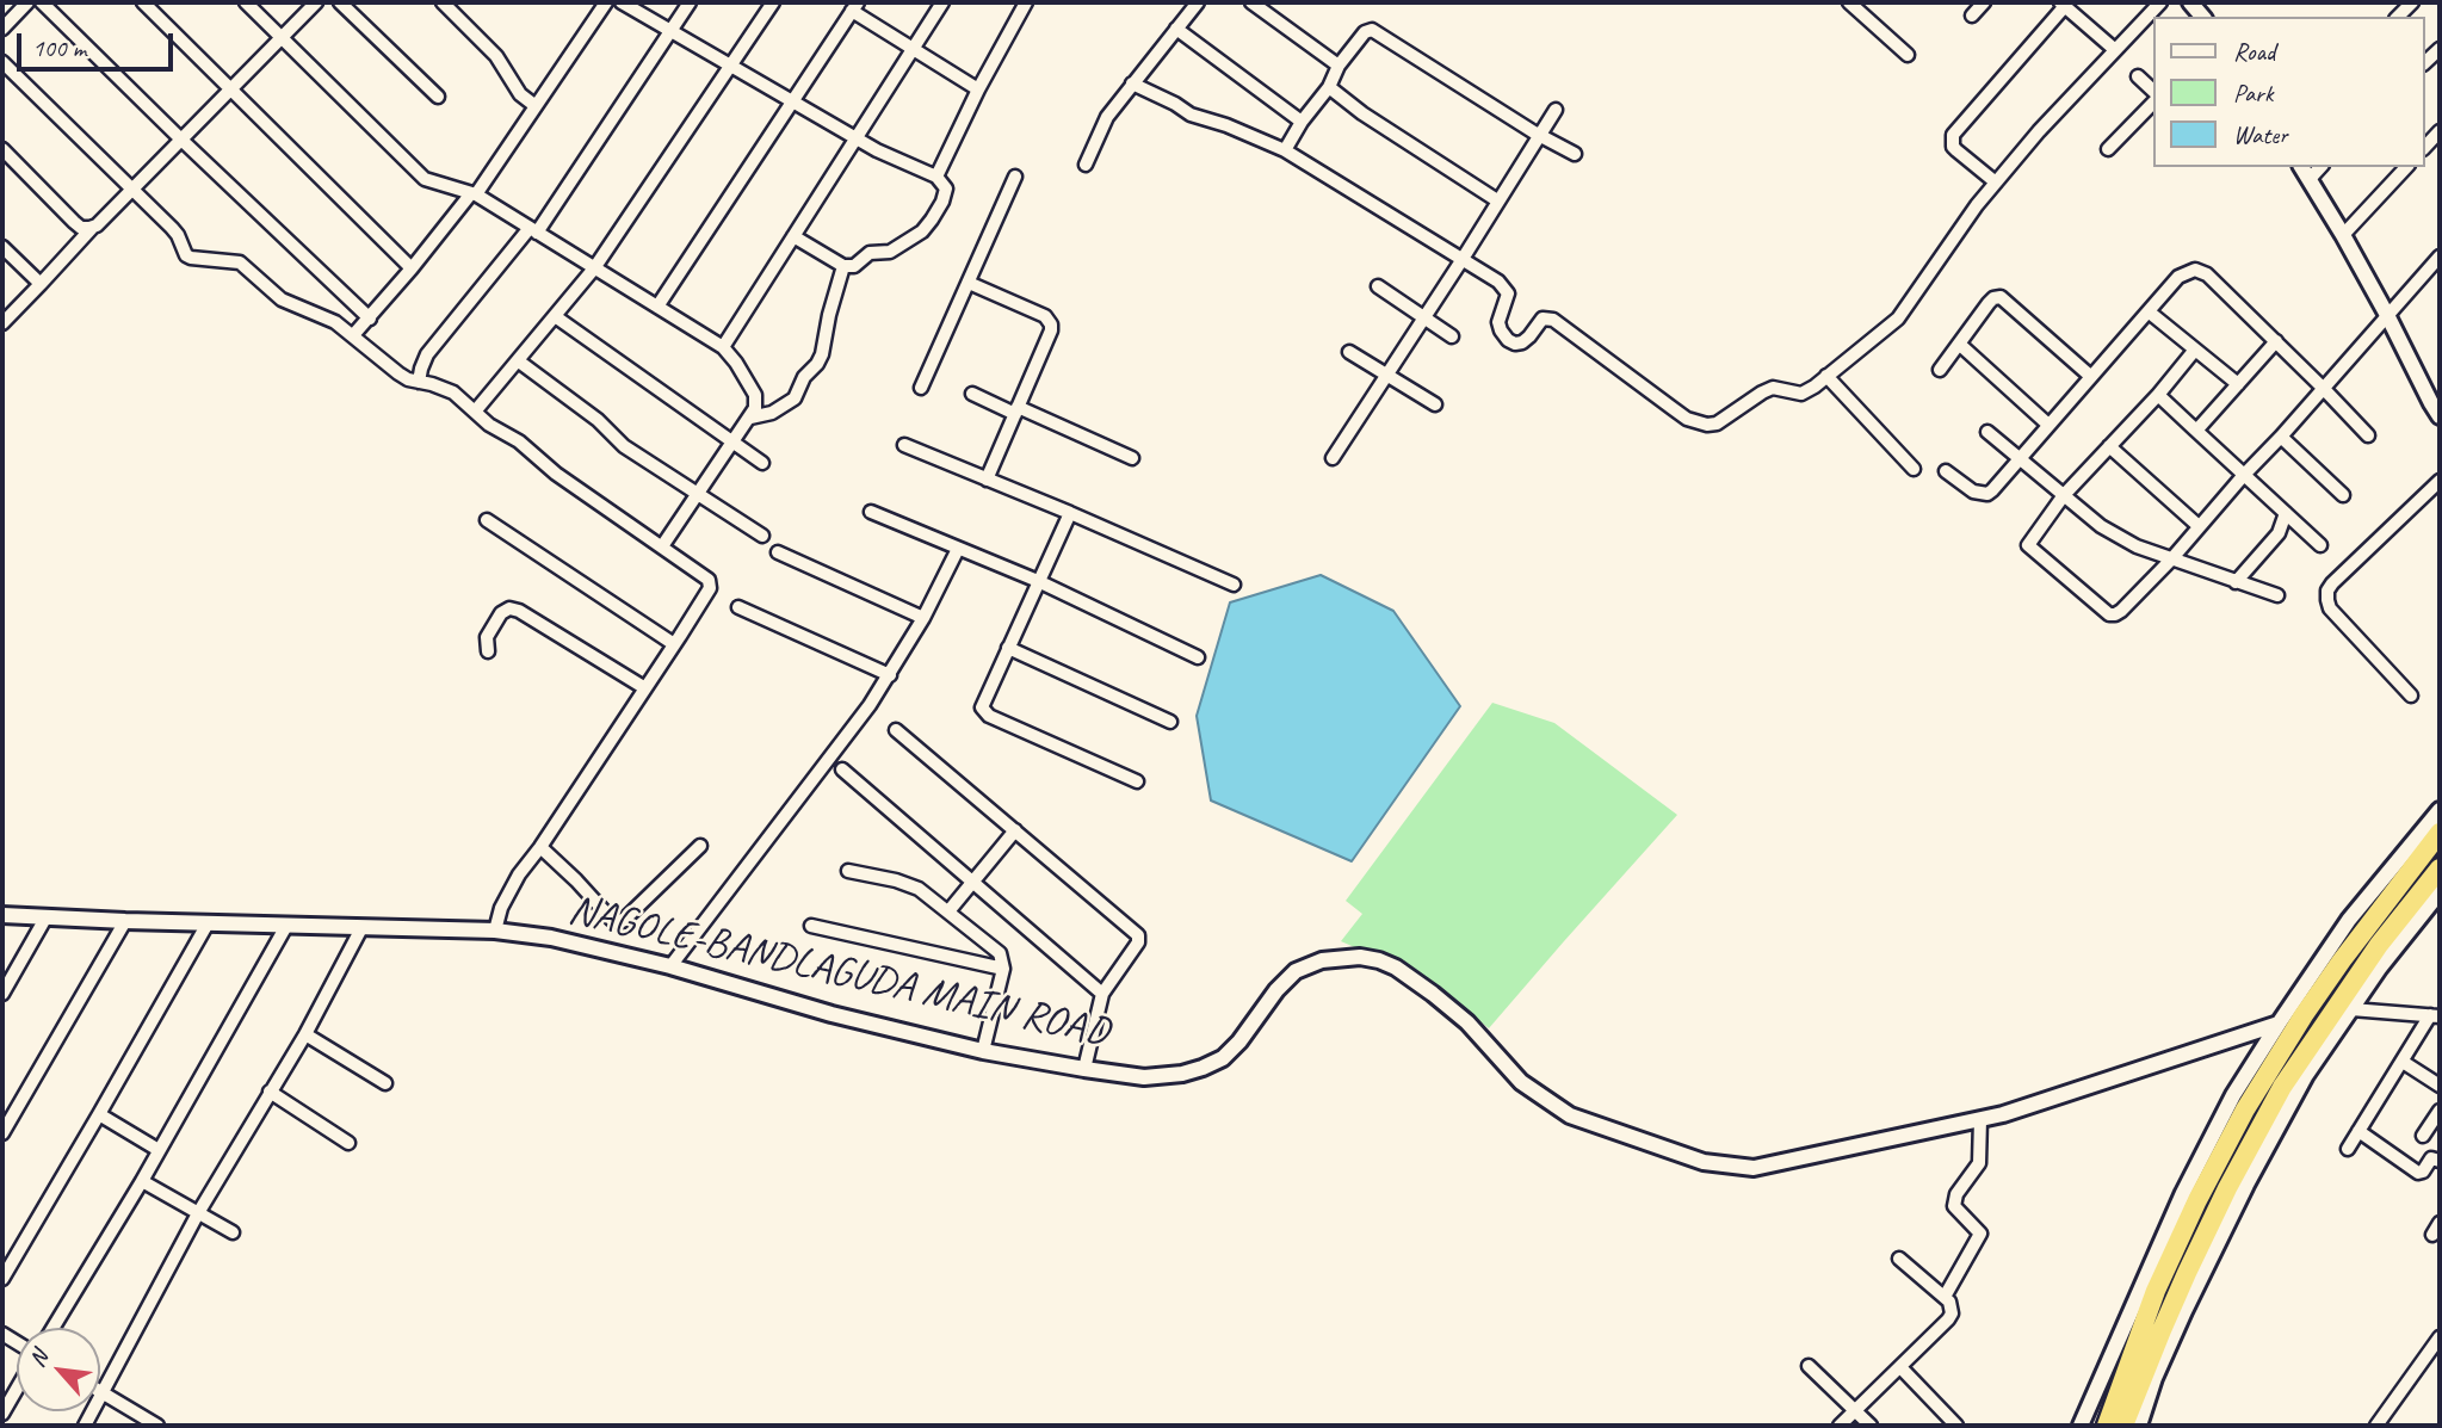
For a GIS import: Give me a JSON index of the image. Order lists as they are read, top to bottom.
{
  "streets": {
    "street": ["NAGOLE-BANDLAGUDA MAIN ROAD"]
  },
  "legend": ["Road", "Park", "Water"],
  "scale_bar": "100 m",
  "north": "top left"
}
